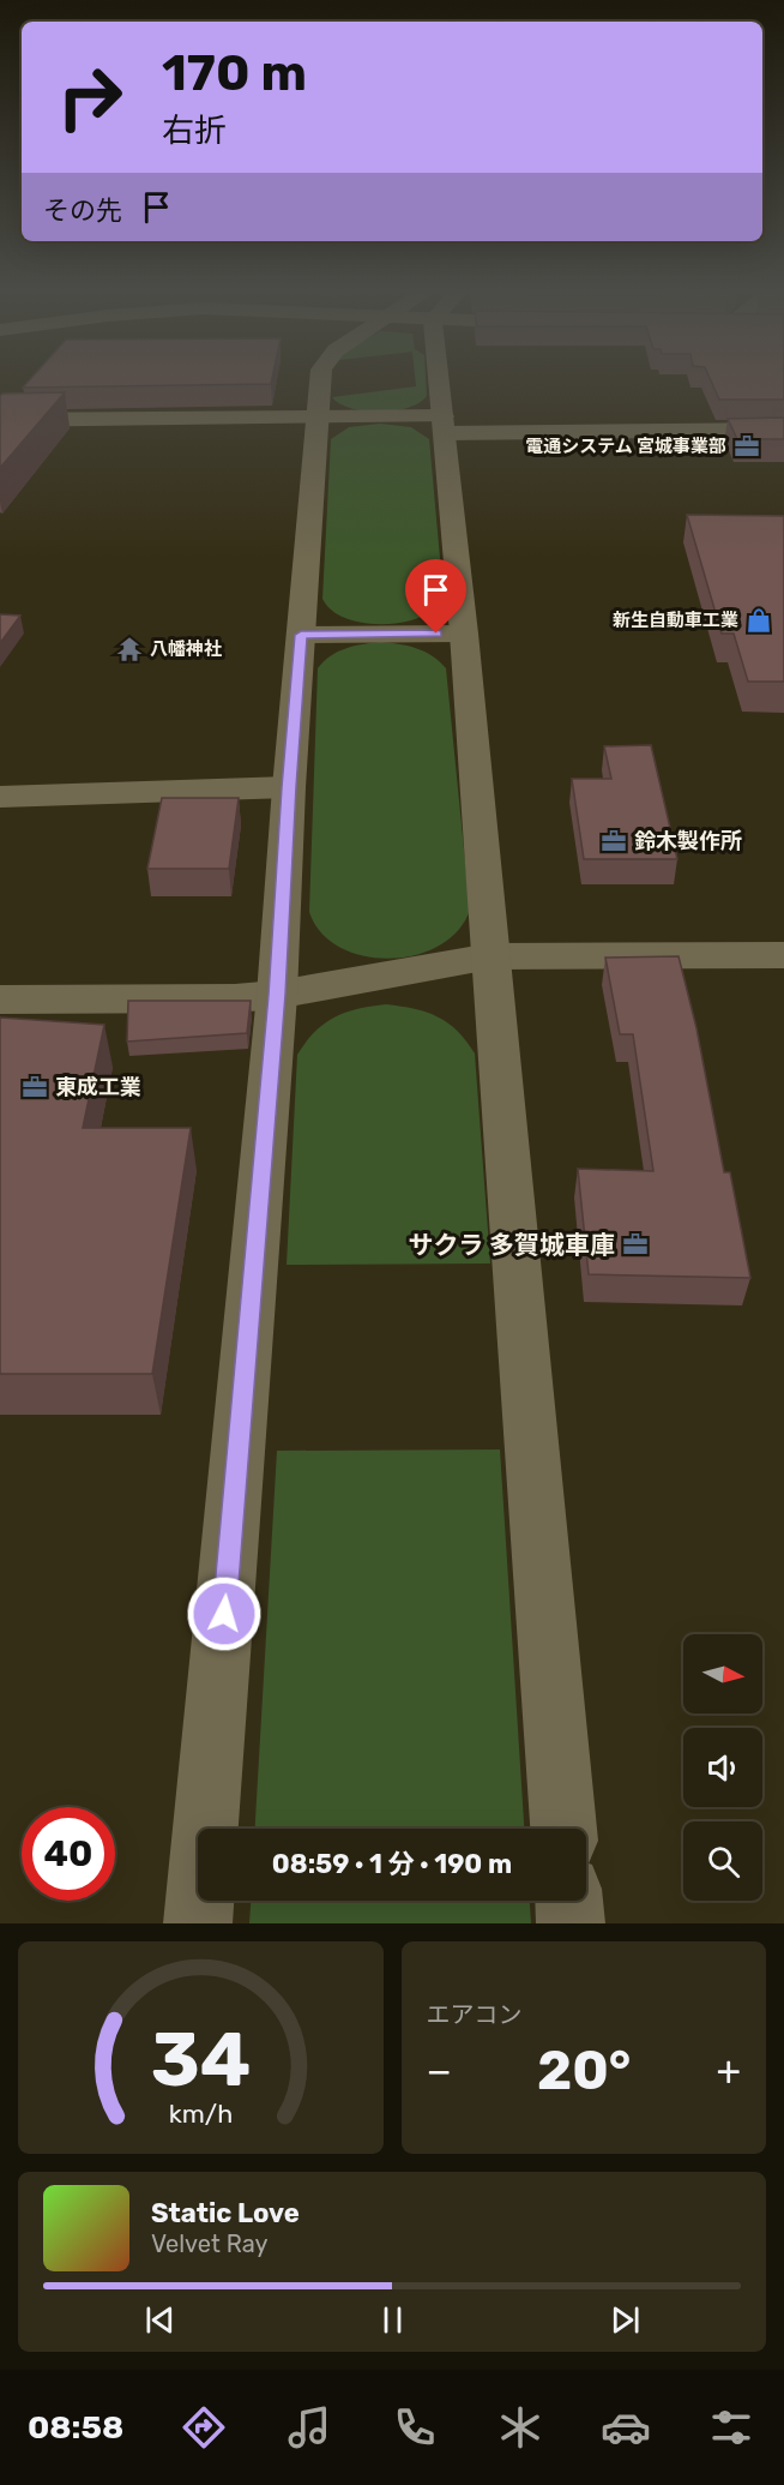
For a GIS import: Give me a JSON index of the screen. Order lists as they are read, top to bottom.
{
  "places": {
    "office": [
      "電通システム 宮城事業部",
      "鈴木製作所",
      "東成工業",
      "サクラ 多賀城車庫"
    ],
    "shop": ["新生自動車工業"],
    "temple": ["八幡神社"]
  },
  "north": "right",
  "page": {
    "turn": ["170 m", "右折"],
    "then": "その先",
    "limit": "40",
    "trip": "08:59 · 1 分 · 190 m",
    "tile": "エアコン",
    "heat": ["−", "20°", "+"],
    "song": ["Static Love", "Velvet Ray"],
    "tabs": "08:58",
    "gauge": ["34", "km/h"]
  }
}
